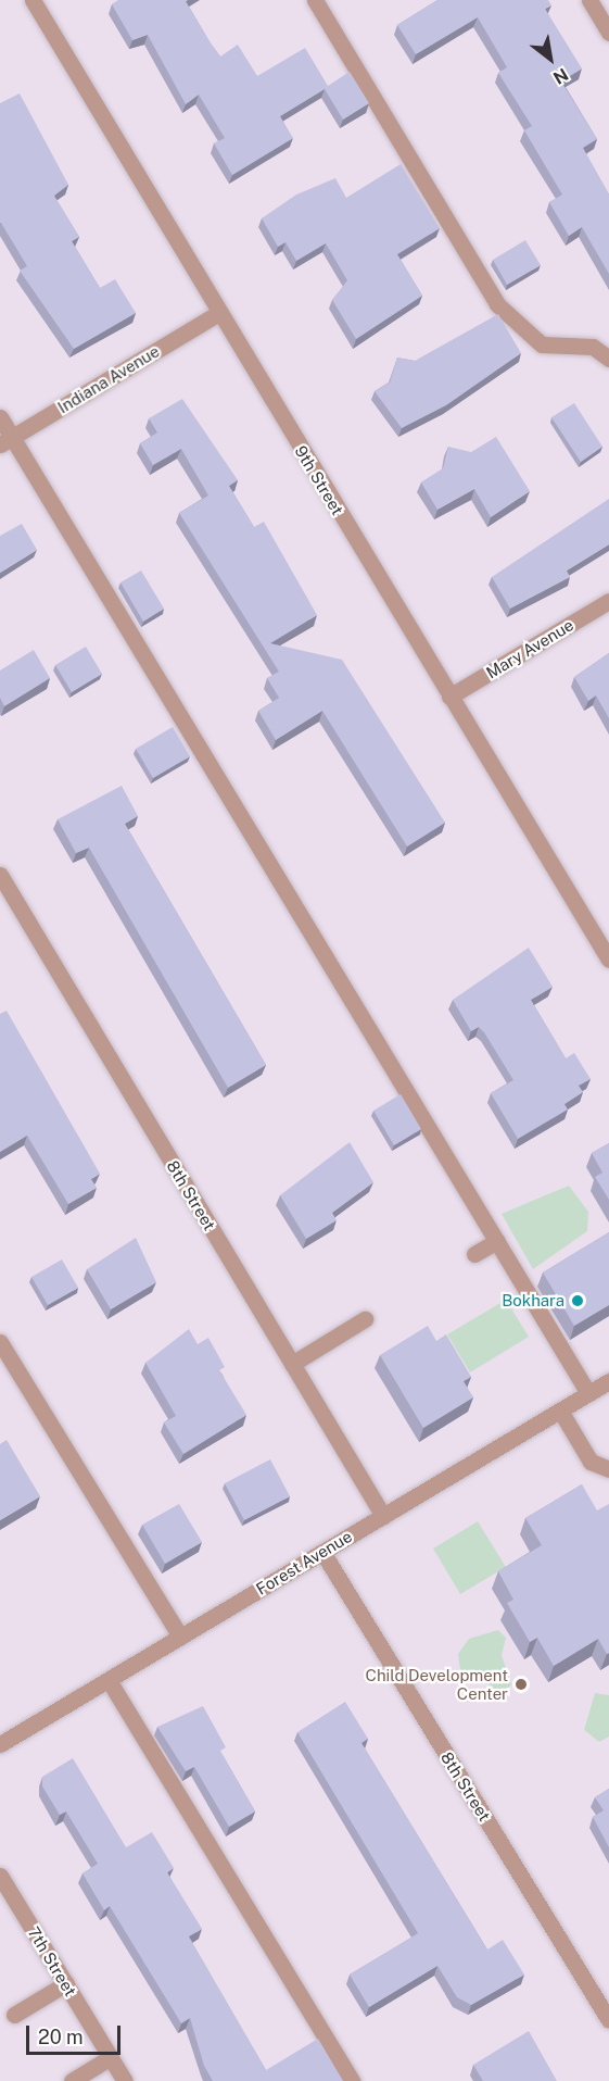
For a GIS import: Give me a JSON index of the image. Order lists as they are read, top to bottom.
{
  "streets": {
    "street": [
      "Indiana Avenue",
      "9th Street",
      "Mary Avenue",
      "8th Street",
      "Forest Avenue",
      "7th Street"
    ]
  },
  "crossings": [
    ["Indiana Avenue", "9th Street"],
    ["9th Street", "Mary Avenue"],
    ["8th Street", "Forest Avenue"]
  ],
  "places": ["Bokhara", "Child Development Center"],
  "scale_bar": "20 m",
  "north": "bottom right"
}
